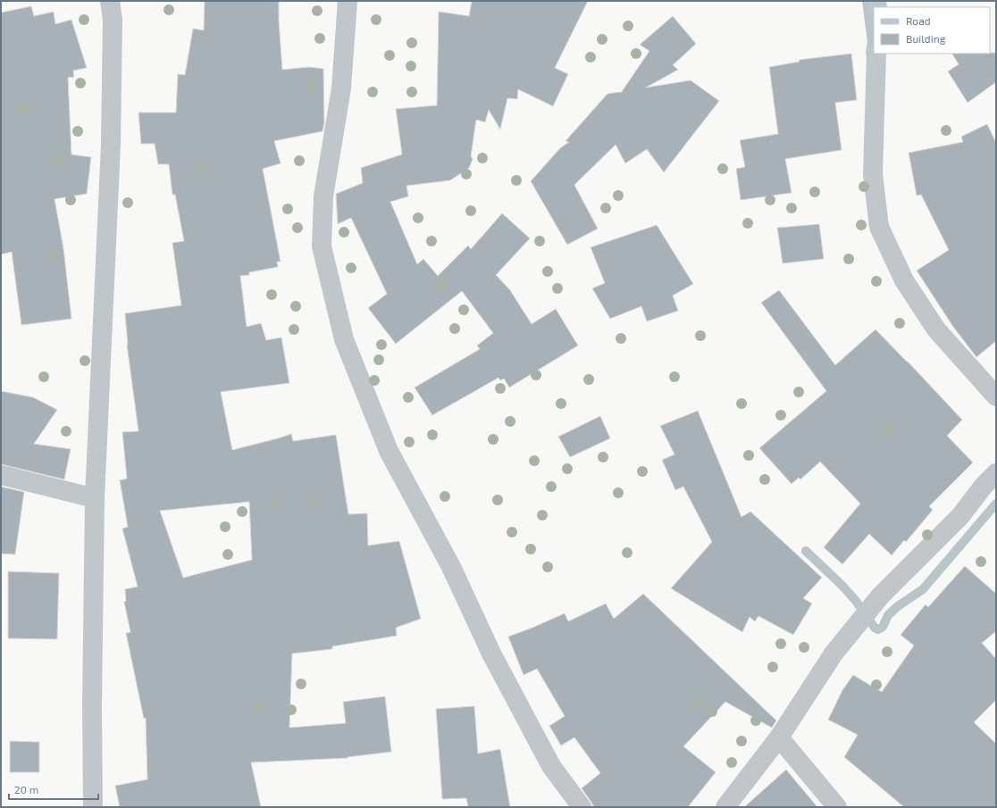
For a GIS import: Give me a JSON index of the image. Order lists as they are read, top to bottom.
{
  "legend": ["Road", "Building"],
  "scale_bar": "20 m"
}
